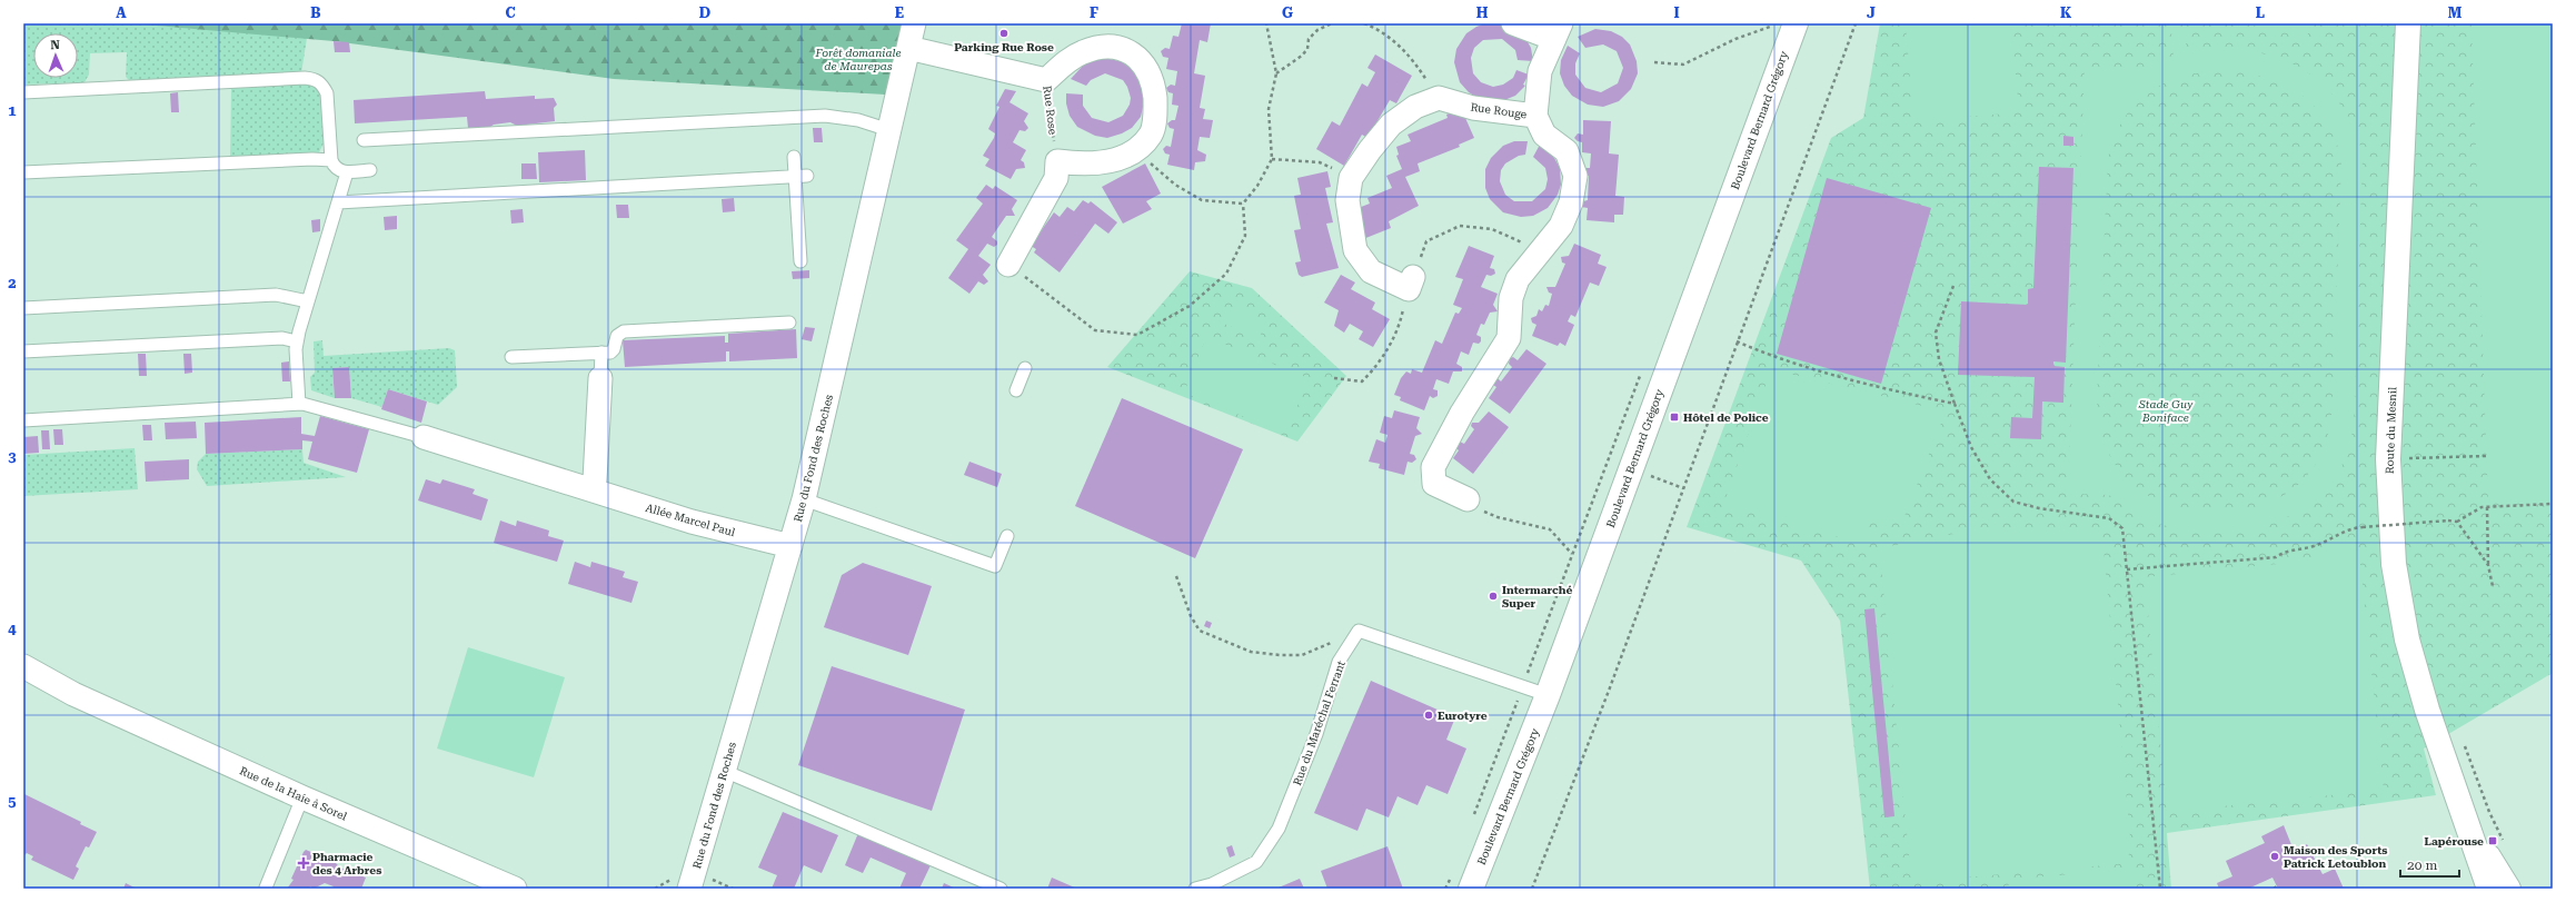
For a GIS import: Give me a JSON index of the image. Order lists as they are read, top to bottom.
{
  "streets": {
    "street": [
      "Rue Rose",
      "Rue Rouge",
      "Boulevard Bernard Grégory",
      "Route du Mesnil",
      "Rue du Fond des Roches",
      "Allée Marcel Paul",
      "Rue de la Haie à Sorel"
    ],
    "lane": ["Rue du Maréchal Ferrant"]
  },
  "crossings": [
    ["Rue du Fond des Roches", "Allée Marcel Paul"]
  ],
  "parks": ["Forêt domaniale de Maurepas", "Stade Guy Boniface"],
  "places": {
    "other": [
      "Parking Rue Rose",
      "Intermarché Super",
      "Eurotyre",
      "Maison des Sports Patrick Letoublon"
    ],
    "transit": ["Hôtel de Police", "Lapérouse"],
    "health": ["Pharmacie des 4 Arbres"]
  },
  "scale_bar": "20 m",
  "north": "top",
  "grid": {
    "columns": [
      "A",
      "B",
      "C",
      "D",
      "E",
      "F",
      "G",
      "H",
      "I",
      "J",
      "K",
      "L",
      "M"
    ],
    "rows": [
      "1",
      "2",
      "3",
      "4",
      "5"
    ]
  }
}
